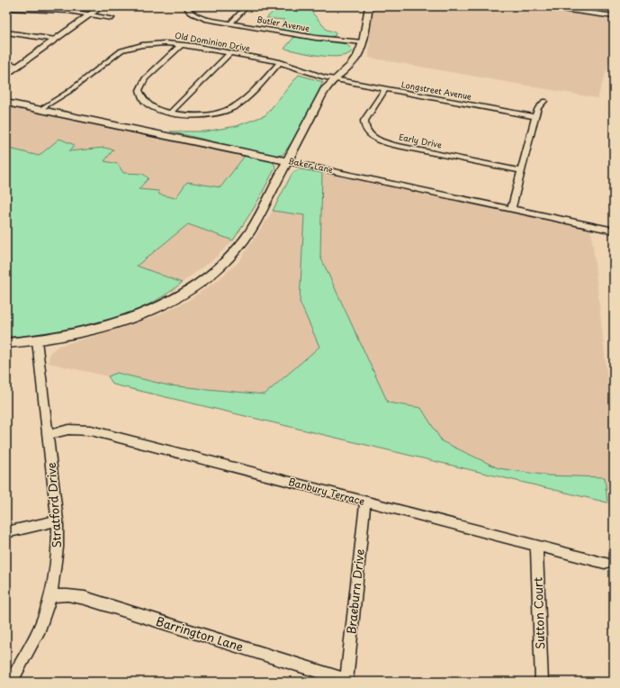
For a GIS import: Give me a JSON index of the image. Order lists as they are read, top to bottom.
{
  "streets": {
    "street": [
      "Butler Avenue",
      "Old Dominion Drive",
      "Longstreet Avenue",
      "Early Drive",
      "Baker Lane",
      "Banbury Terrace",
      "Stratford Drive",
      "Braeburn Drive",
      "Sutton Court",
      "Barrington Lane"
    ]
  },
  "crossings": [
    ["Old Dominion Drive", "Longstreet Avenue"],
    ["Old Dominion Drive", "Baker Lane"],
    ["Longstreet Avenue", "Early Drive"],
    ["Banbury Terrace", "Stratford Drive"],
    ["Banbury Terrace", "Braeburn Drive"],
    ["Banbury Terrace", "Sutton Court"],
    ["Stratford Drive", "Barrington Lane"],
    ["Braeburn Drive", "Barrington Lane"]
  ]
}
